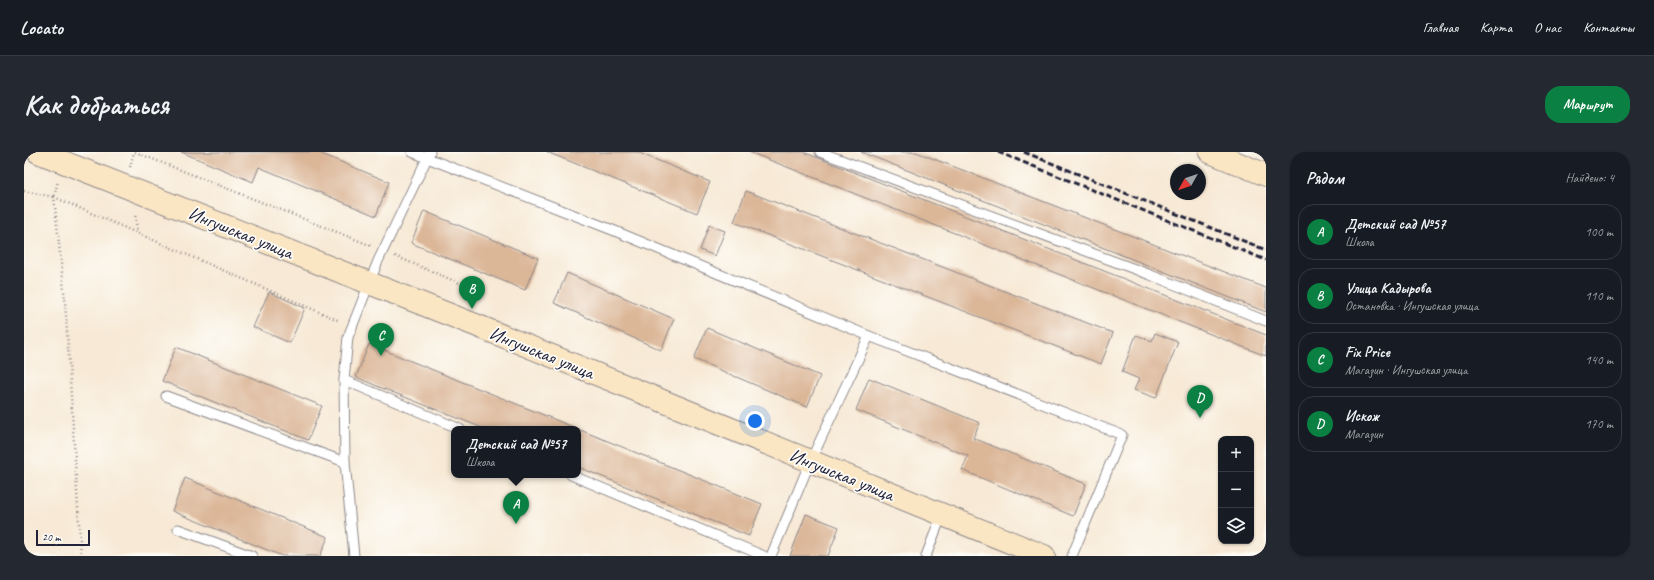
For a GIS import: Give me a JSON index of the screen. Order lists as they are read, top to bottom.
{
  "streets": {
    "street": ["Ингушская улица"]
  },
  "scale_bar": "20 m",
  "north": "bottom left",
  "page": {
    "header": "Locato",
    "nav": [
      "Главная",
      "Карта",
      "О нас",
      "Контакты"
    ],
    "buttons": "Маршрут",
    "title": "Как добраться",
    "heading": ["Рядом", "Найдено: 4"],
    "list": [
      {
        "mark": "A",
        "name": "Детский сад №57",
        "note": "Школа",
        "value": "100 m"
      },
      {
        "mark": "B",
        "name": "Улица Кадырова",
        "note": "Остановка · Ингушская улица",
        "value": "110 m"
      },
      {
        "mark": "C",
        "name": "Fix Price",
        "note": "Магазин · Ингушская улица",
        "value": "140 m"
      },
      {
        "mark": "D",
        "name": "Искож",
        "note": "Магазин",
        "value": "170 m"
      }
    ],
    "pins": [
      "B",
      "C",
      "D",
      "A"
    ],
    "popup": ["Детский сад №57", "Школа"],
    "map_buttons": ["+", "−"],
    "scale": "20 m"
  }
}
